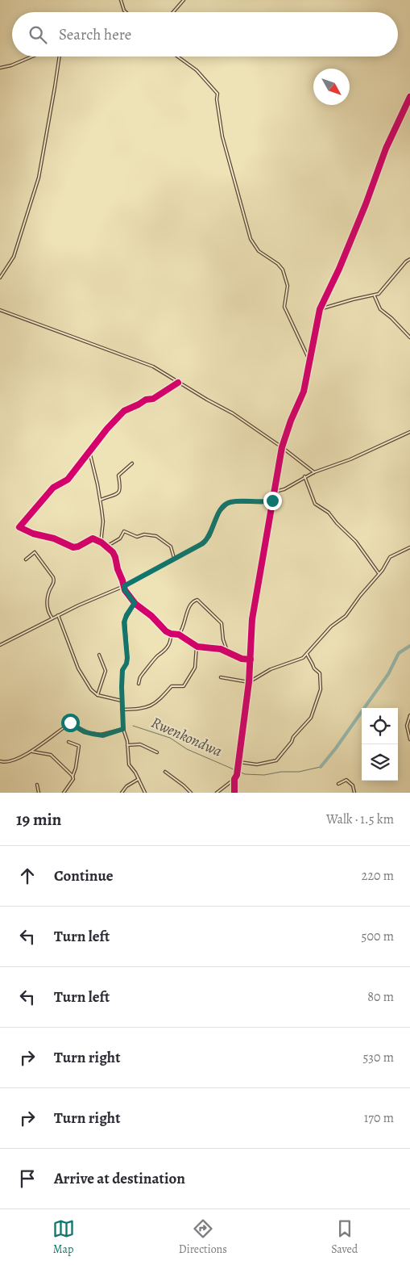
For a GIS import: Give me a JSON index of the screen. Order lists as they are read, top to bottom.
{
  "water": ["Rwenkondwa"],
  "north": "bottom right",
  "page": {
    "search": "Search here",
    "heading": ["19 min", "Walk · 1.5 km"],
    "list": [
      ["Continue", "220 m"],
      ["Turn left", "500 m"],
      ["Turn left", "80 m"],
      ["Turn right", "530 m"],
      ["Turn right", "170 m"],
      "Arrive at destination"
    ],
    "nav": ["Map", "Directions", "Saved"]
  }
}
